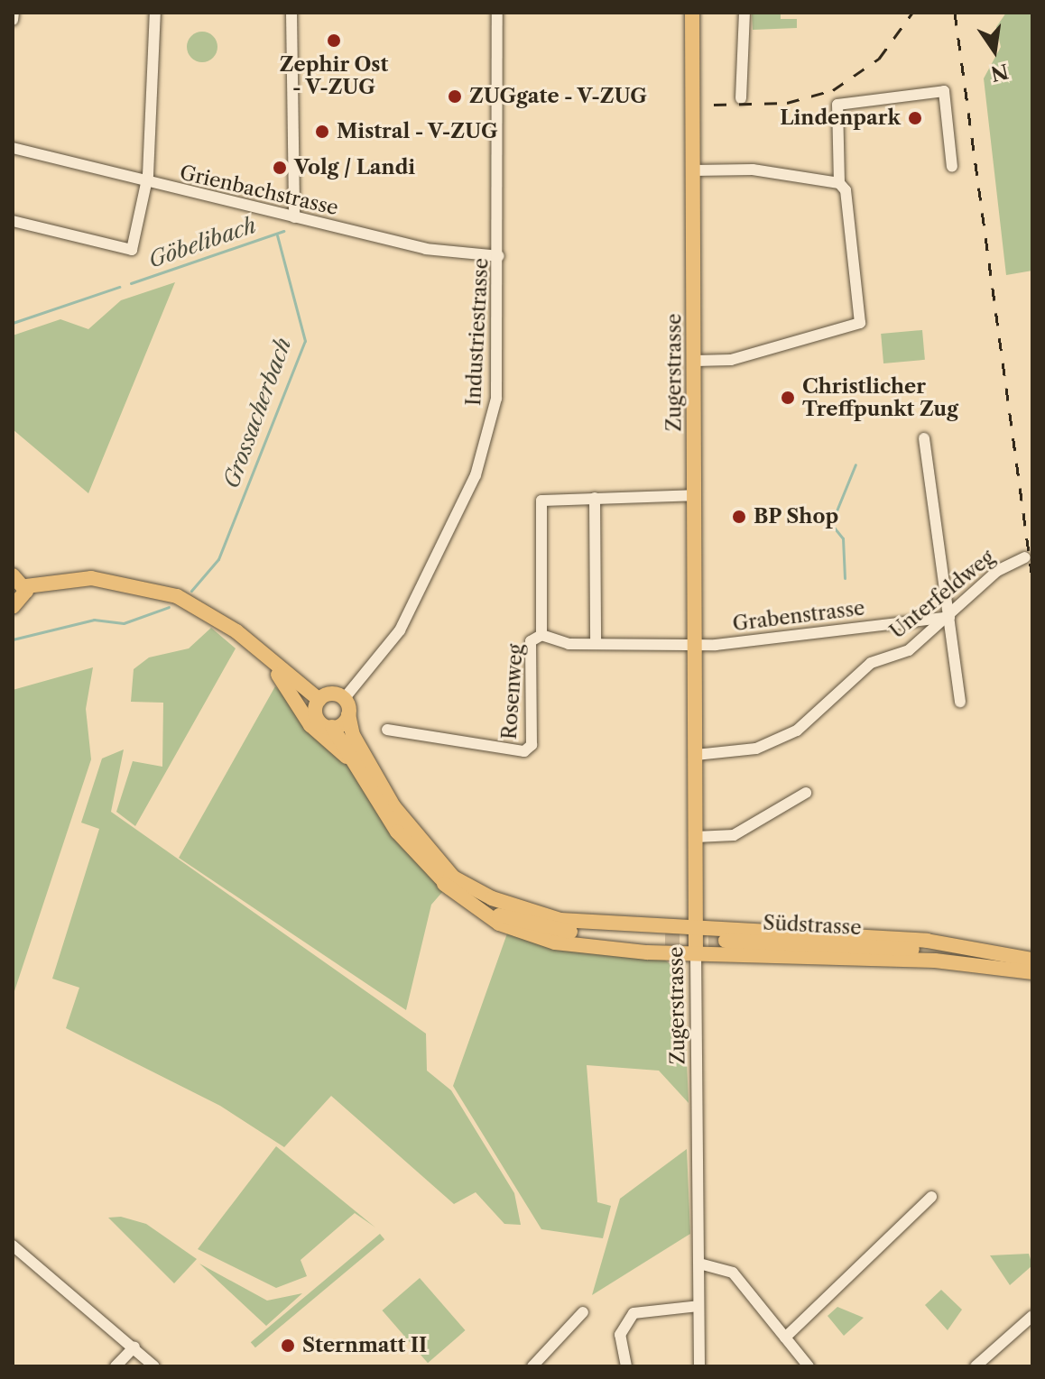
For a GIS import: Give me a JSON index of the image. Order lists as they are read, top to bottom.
{
  "streets": {
    "main road": ["Zugerstrasse", "Südstrasse"],
    "street": [
      "Grienbachstrasse",
      "Industriestrasse",
      "Unterfeldweg",
      "Grabenstrasse",
      "Rosenweg"
    ]
  },
  "crossings": [
    ["Grienbachstrasse", "Industriestrasse"],
    ["Zugerstrasse", "Unterfeldweg"],
    ["Zugerstrasse", "Grabenstrasse"],
    ["Unterfeldweg", "Grabenstrasse"]
  ],
  "water": ["Göbelibach", "Grossacherbach"],
  "places": [
    "Zephir Ost - V-ZUG",
    "ZUGgate - V-ZUG",
    "Lindenpark",
    "Mistral - V-ZUG",
    "Volg / Landi",
    "Christlicher Treffpunkt Zug",
    "BP Shop",
    "Sternmatt II"
  ],
  "north": "bottom"
}
